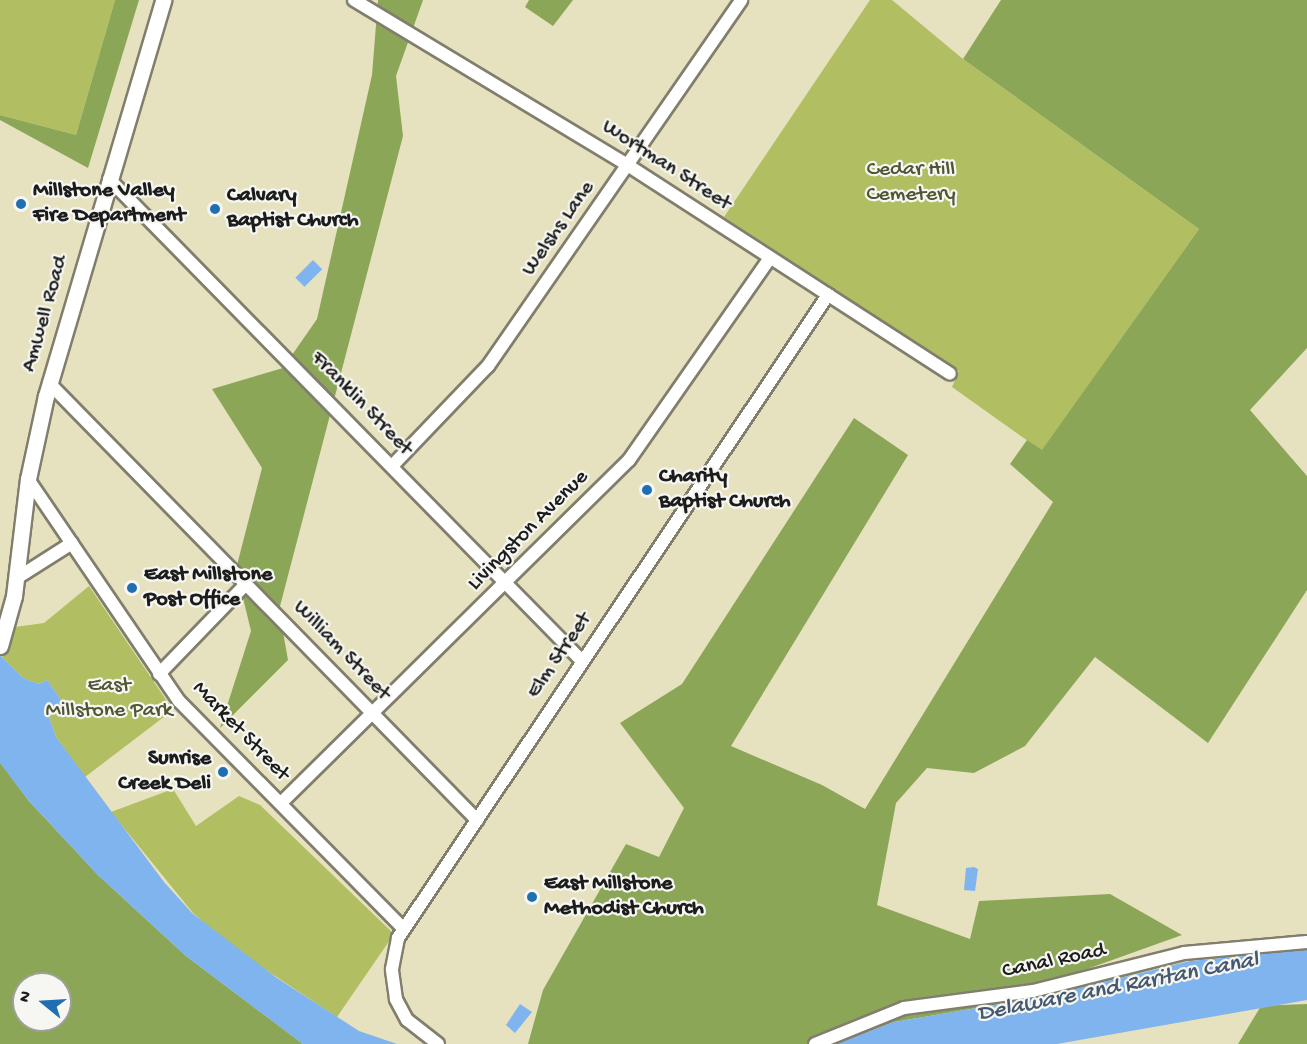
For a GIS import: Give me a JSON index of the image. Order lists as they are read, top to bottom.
{
  "streets": {
    "main road": ["Amwell Road"],
    "street": [
      "Wortman Street",
      "Welshs Lane",
      "Franklin Street",
      "Livingston Avenue",
      "William Street",
      "Elm Street",
      "Market Street",
      "Canal Road"
    ]
  },
  "crossings": [
    ["Wortman Street", "Welshs Lane"],
    ["Wortman Street", "Livingston Avenue"],
    ["Wortman Street", "Elm Street"],
    ["Welshs Lane", "Franklin Street"],
    ["Amwell Road", "Franklin Street"],
    ["Amwell Road", "William Street"],
    ["Amwell Road", "Market Street"],
    ["Franklin Street", "Livingston Avenue"],
    ["Franklin Street", "Elm Street"],
    ["Livingston Avenue", "William Street"],
    ["Livingston Avenue", "Market Street"],
    ["William Street", "Elm Street"],
    ["Elm Street", "Market Street"]
  ],
  "water": ["Delaware and Raritan Canal"],
  "parks": ["Cedar Hill Cemetery", "East Millstone Park"],
  "places": [
    "Millstone Valley Fire Department",
    "Calvary Baptist Church",
    "Charity Baptist Church",
    "East Millstone Post Office",
    "Sunrise Creek Deli",
    "East Millstone Methodist Church"
  ],
  "north": "left"
}
